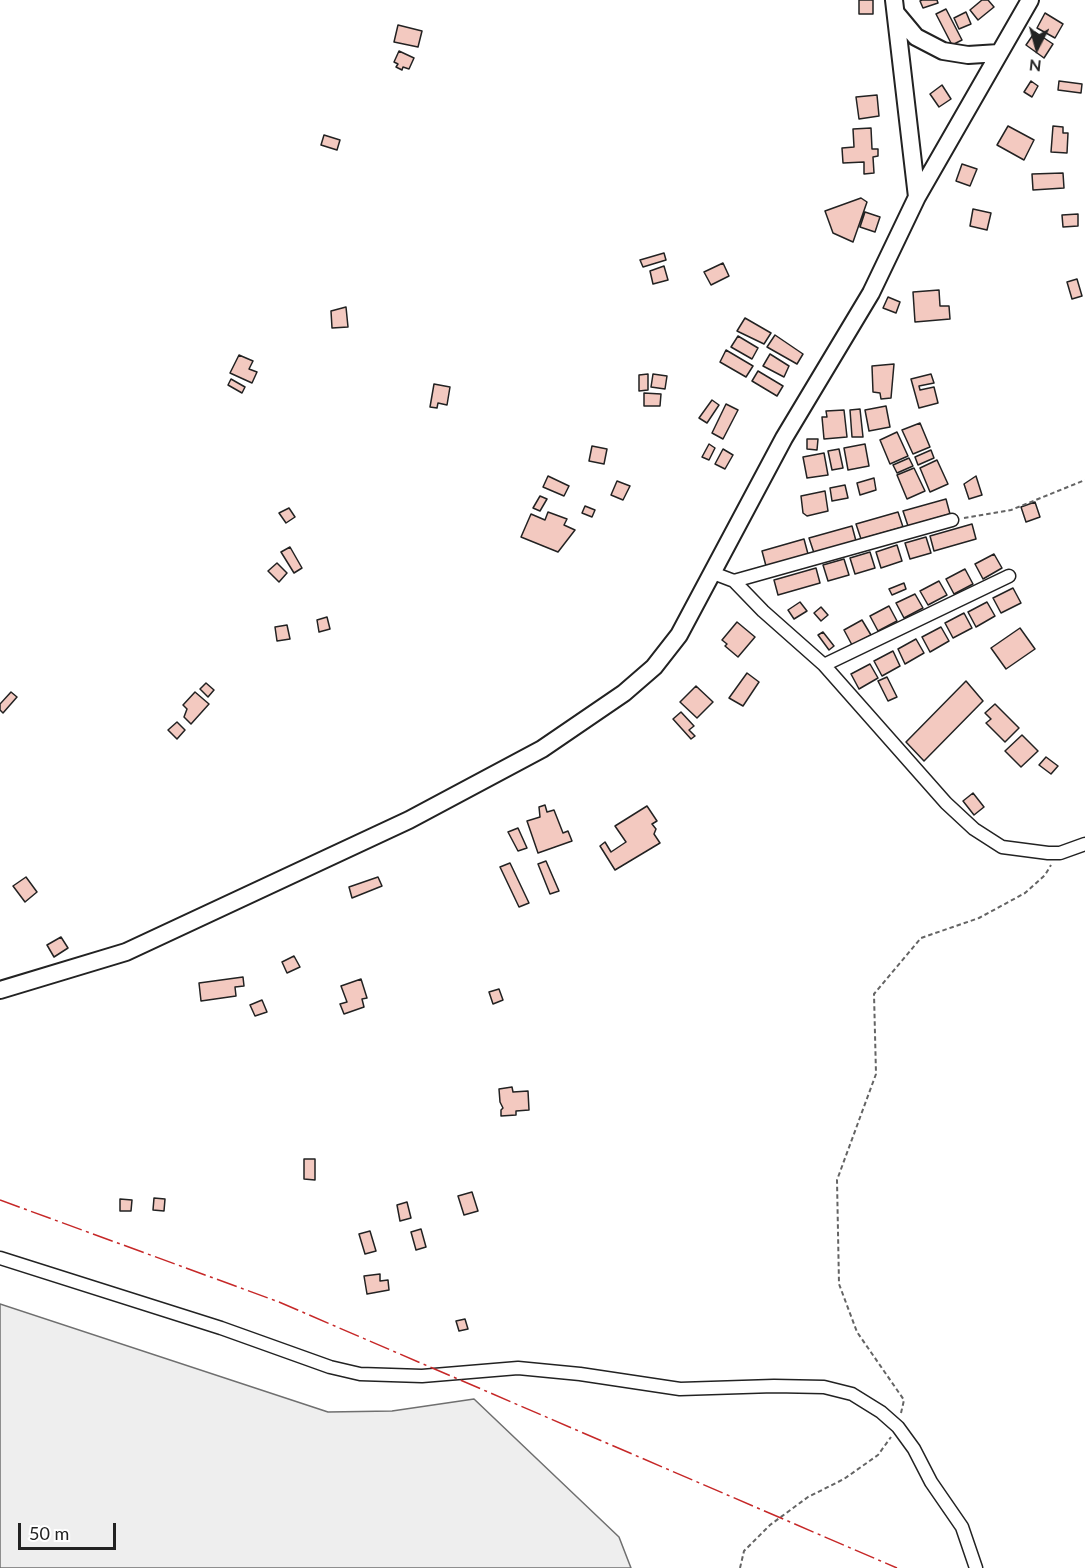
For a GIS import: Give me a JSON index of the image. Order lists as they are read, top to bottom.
{
  "scale_bar": "50 m",
  "north": "bottom"
}
